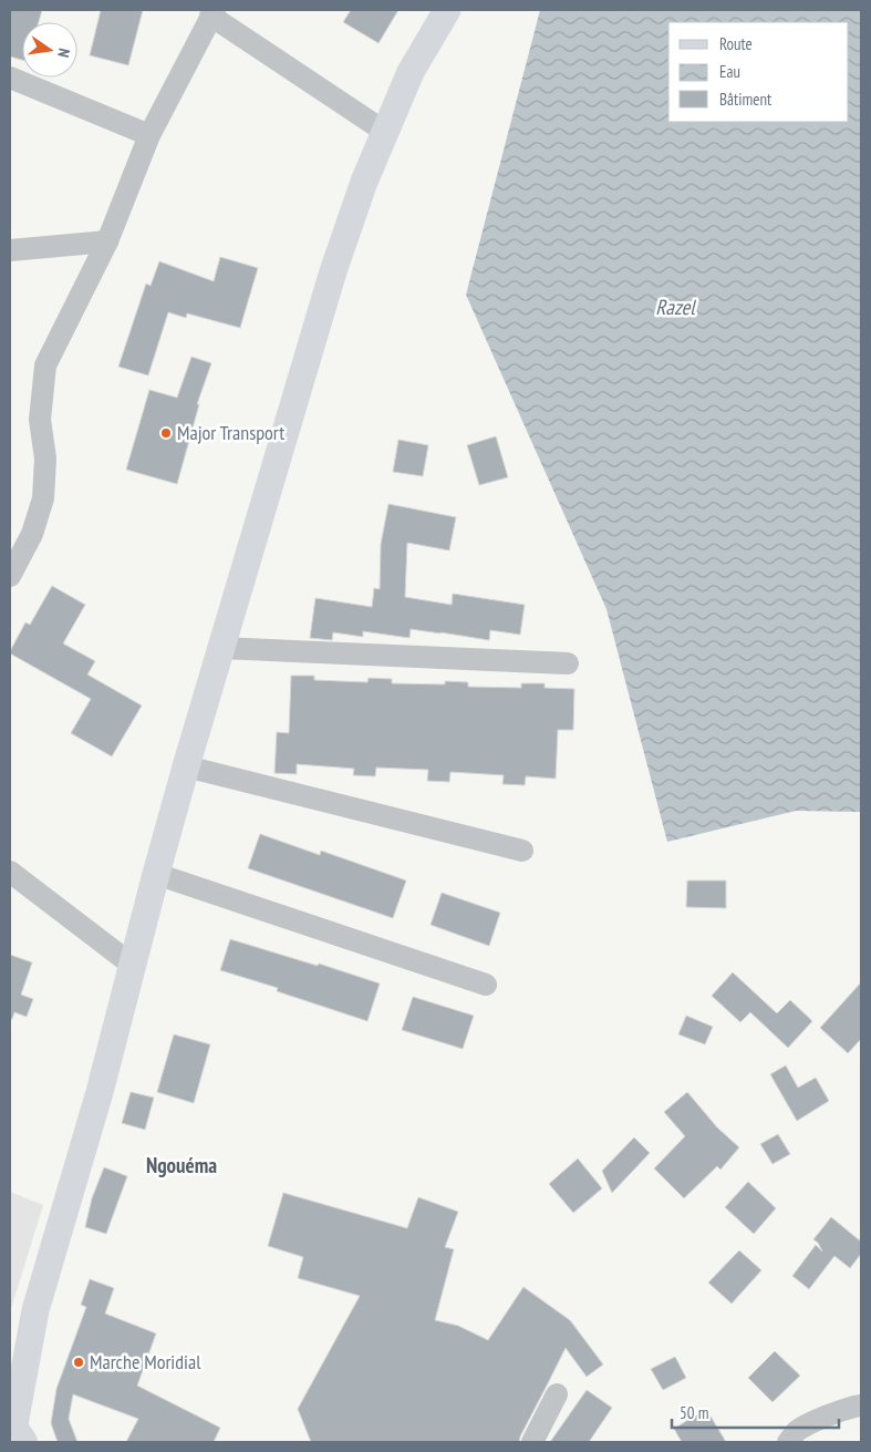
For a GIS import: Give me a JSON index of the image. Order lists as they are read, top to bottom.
{
  "districts": ["Ngouéma"],
  "water": ["Razel"],
  "places": ["Major Transport", "Marche Moridial"],
  "legend": ["Route", "Eau", "Bâtiment"],
  "scale_bar": "50 m",
  "north": "right"
}
